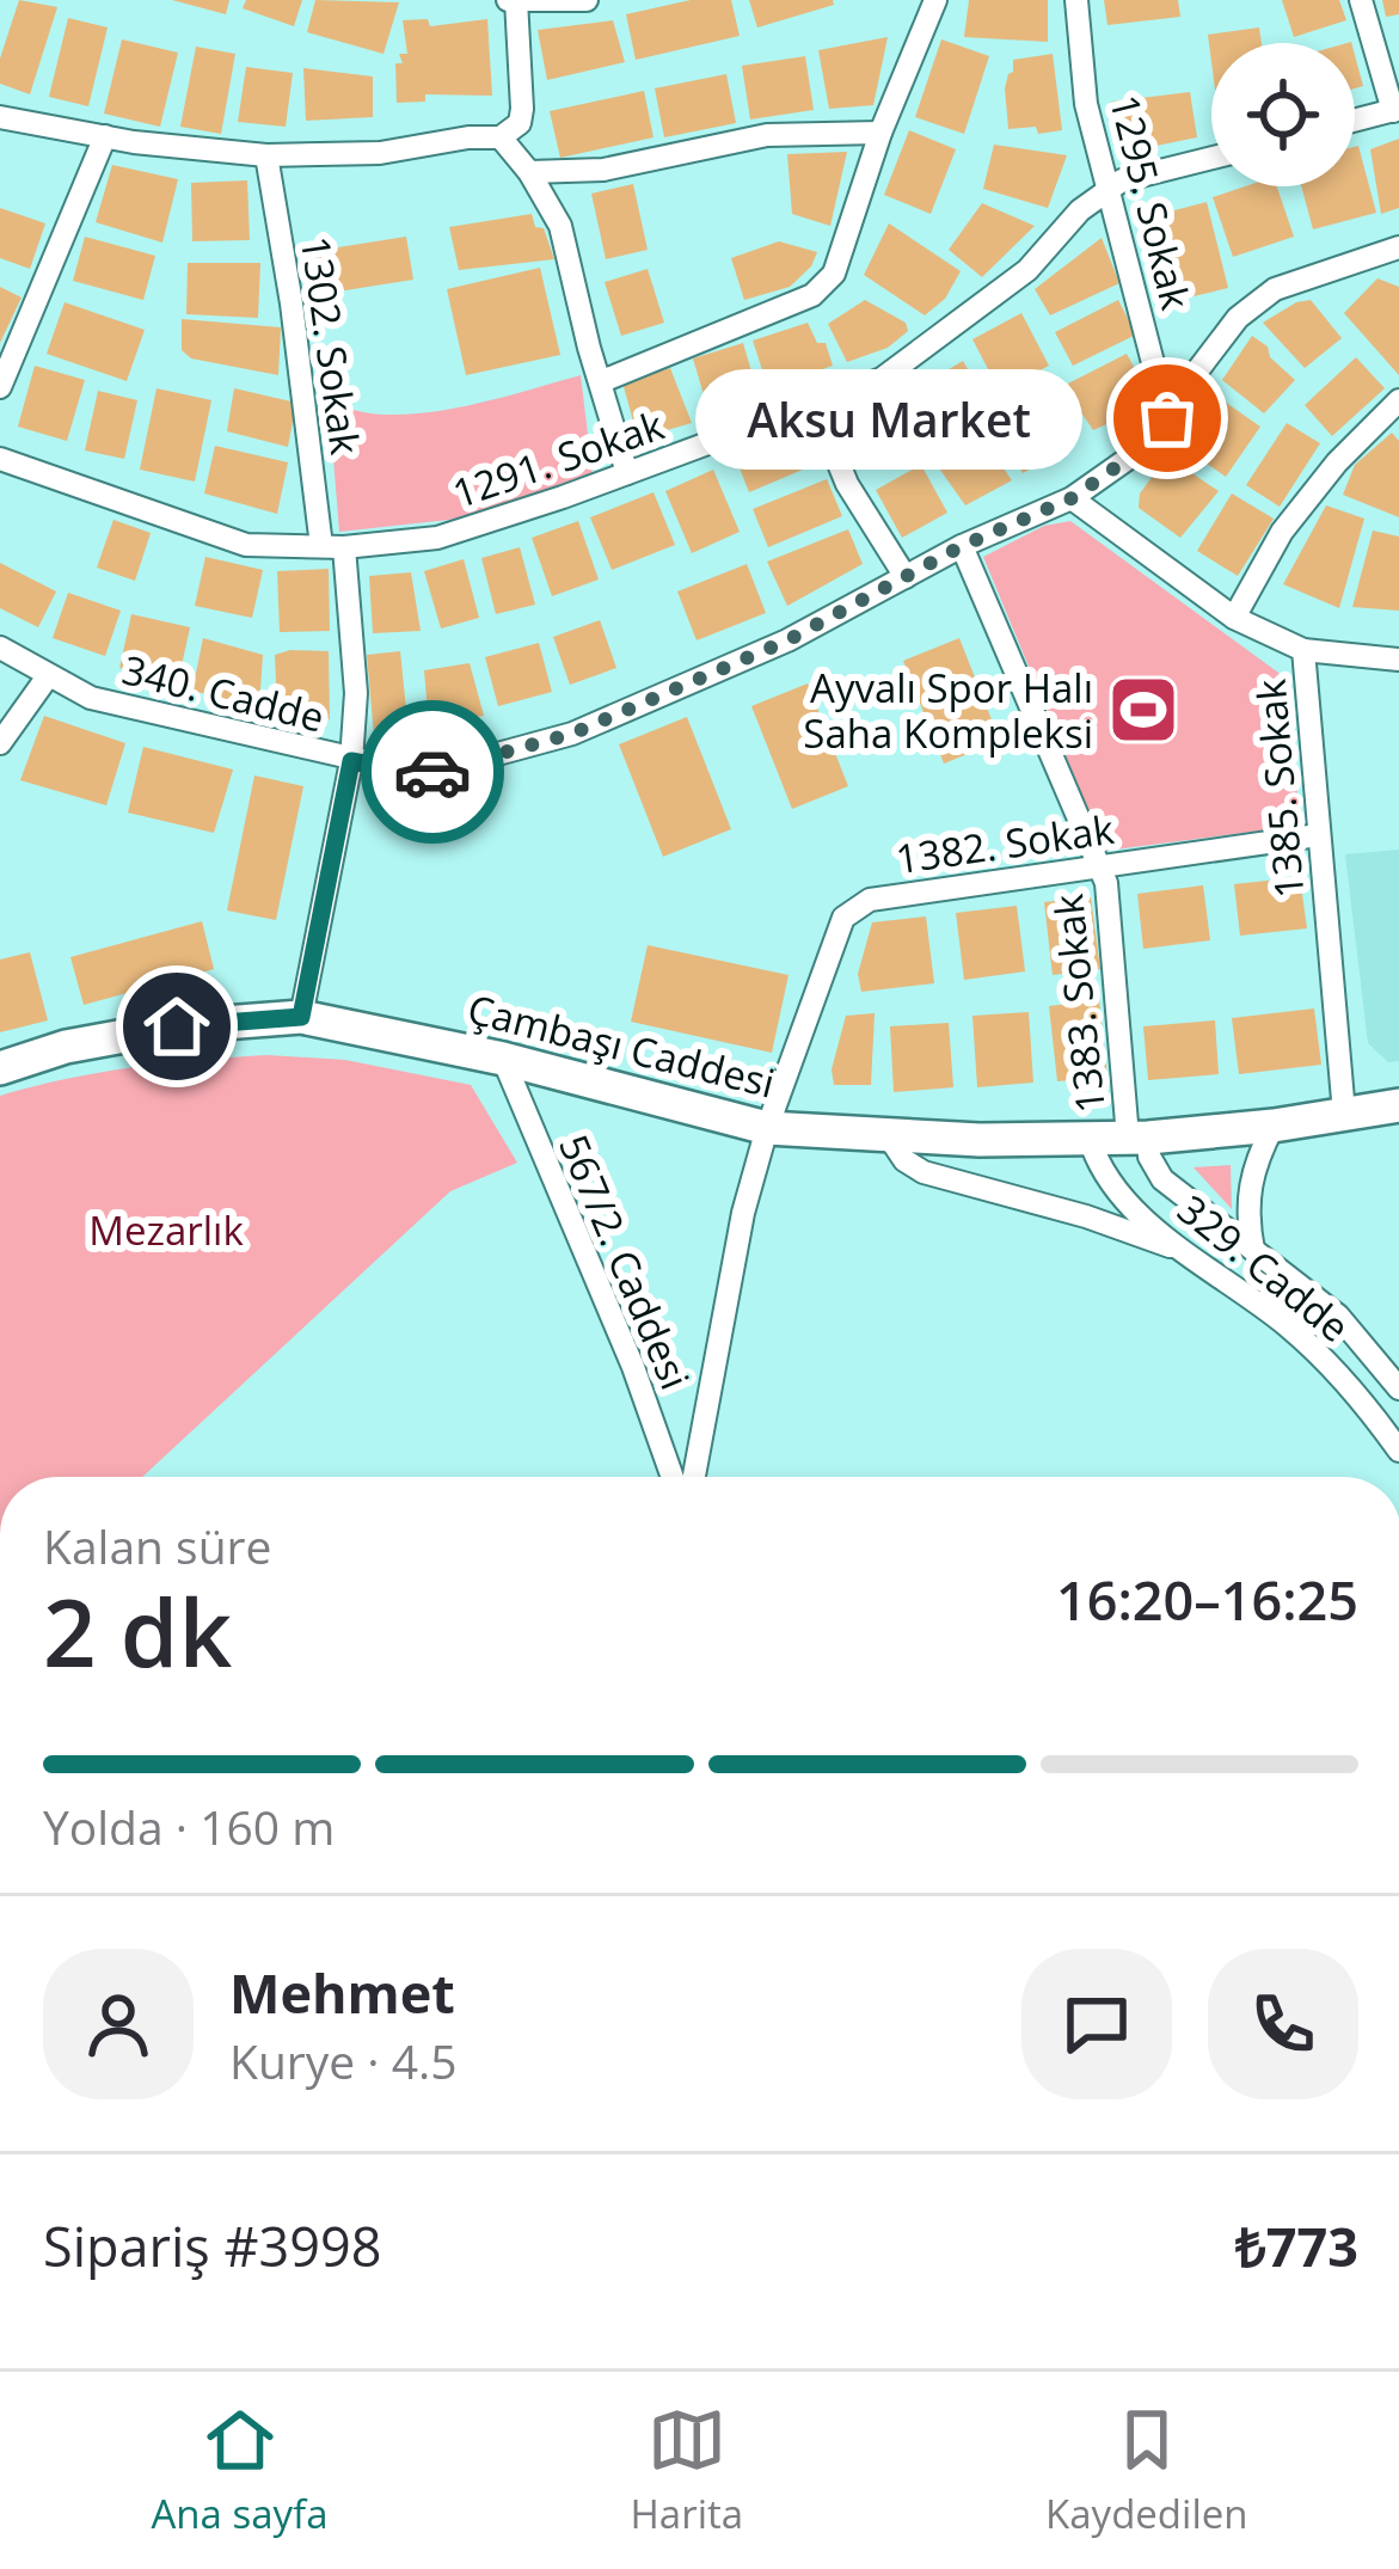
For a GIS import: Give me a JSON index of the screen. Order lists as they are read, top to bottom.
{
  "streets": {
    "main road": ["Çambaşı Caddesi"],
    "street": [
      "1295. Sokak",
      "1302. Sokak",
      "1291. Sokak",
      "340. Cadde",
      "1385. Sokak",
      "1382. Sokak",
      "1383. Sokak",
      "567/2. Caddesi",
      "329. Cadde"
    ]
  },
  "crossings": [
    ["1295. Sokak", "1291. Sokak"],
    ["1295. Sokak", "340. Cadde"],
    ["1302. Sokak", "1291. Sokak"],
    ["1302. Sokak", "340. Cadde"],
    ["1302. Sokak", "Çambaşı Caddesi"],
    ["340. Cadde", "1385. Sokak"],
    ["340. Cadde", "1383. Sokak"],
    ["1385. Sokak", "1382. Sokak"],
    ["1385. Sokak", "Çambaşı Caddesi"],
    ["1382. Sokak", "1383. Sokak"],
    ["1382. Sokak", "Çambaşı Caddesi"],
    ["1383. Sokak", "Çambaşı Caddesi"],
    ["1383. Sokak", "329. Cadde"],
    ["Çambaşı Caddesi", "567/2. Caddesi"],
    ["Çambaşı Caddesi", "329. Cadde"]
  ],
  "parks": ["Mezarlık"],
  "places": {
    "other": ["Aksu Market"],
    "sports": ["Ayvalı Spor Halı Saha Kompleksi"]
  },
  "page": {
    "bubble": "Aksu Market",
    "heading": ["2 dk", "Kalan süre", "16:20–16:25"],
    "panel": [
      "Mehmet",
      "Kurye · 4.5",
      "Sipariş #3998",
      "₺773"
    ],
    "bar": "Yolda · 160 m",
    "tabs": ["Ana sayfa", "Harita", "Kaydedilen"]
  }
}
